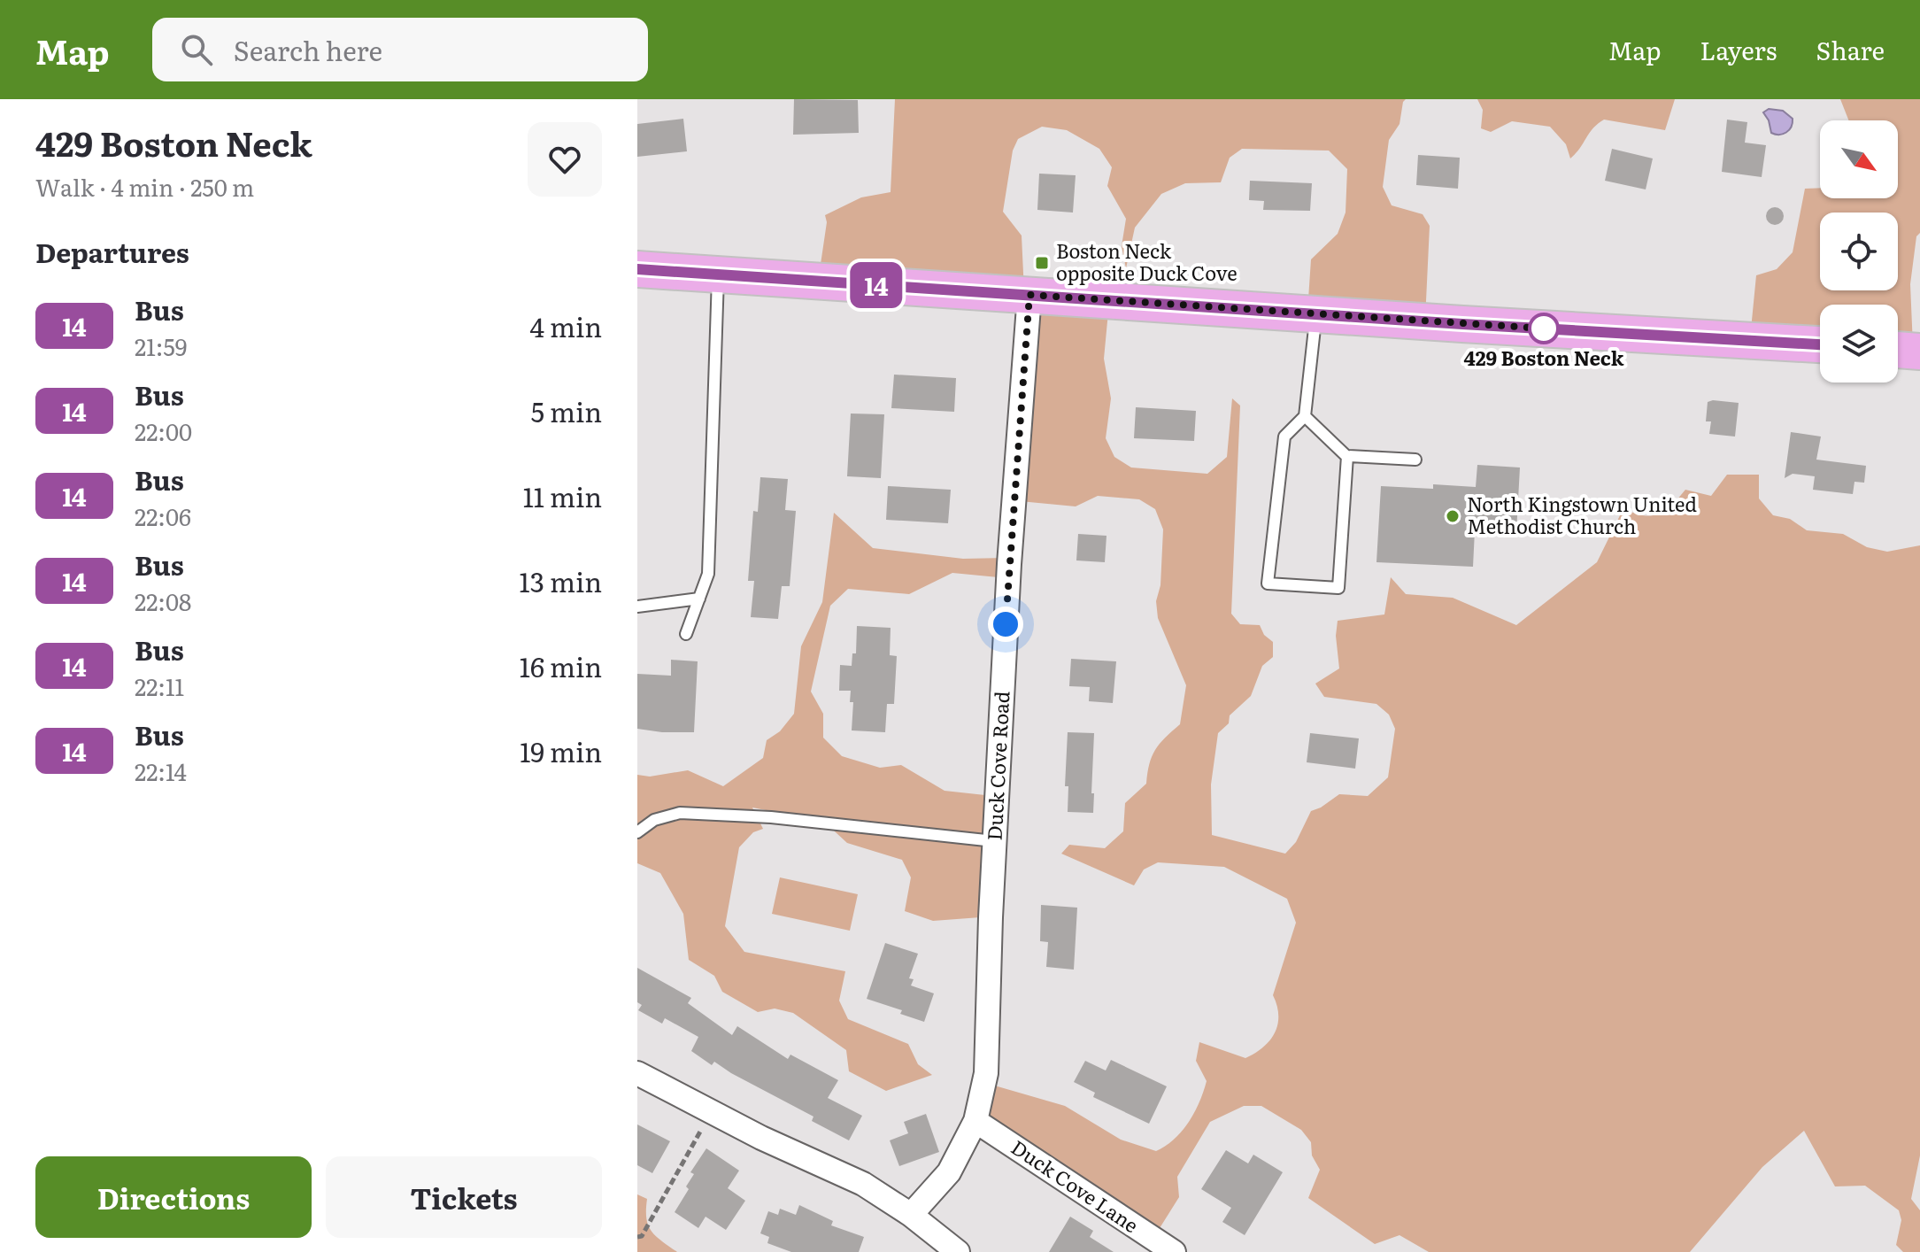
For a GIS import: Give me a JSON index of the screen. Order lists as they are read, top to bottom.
{
  "streets": {
    "street": ["Duck Cove Road", "Duck Cove Lane"]
  },
  "crossings": [
    ["Duck Cove Road", "Duck Cove Lane"]
  ],
  "places": {
    "transit": ["Boston Neck opposite Duck Cove"],
    "other": ["429 Boston Neck", "North Kingstown United Methodist Church"]
  },
  "lines": ["bus line 14"],
  "north": "bottom right",
  "page": {
    "header": "Map",
    "search": "Search here",
    "nav": ["Map", "Layers", "Share"],
    "heading": [
      ["429 Boston Neck", "Walk · 4 min · 250 m"],
      "Departures"
    ],
    "on_map": "14",
    "list": [
      {
        "mark": "14",
        "name": "Bus",
        "note": "21:59",
        "value": "4 min"
      },
      {
        "mark": "14",
        "name": "Bus",
        "note": "22:00",
        "value": "5 min"
      },
      {
        "mark": "14",
        "name": "Bus",
        "note": "22:06",
        "value": "11 min"
      },
      {
        "mark": "14",
        "name": "Bus",
        "note": "22:08",
        "value": "13 min"
      },
      {
        "mark": "14",
        "name": "Bus",
        "note": "22:11",
        "value": "16 min"
      },
      {
        "mark": "14",
        "name": "Bus",
        "note": "22:14",
        "value": "19 min"
      }
    ],
    "buttons": ["Directions", "Tickets"]
  }
}
